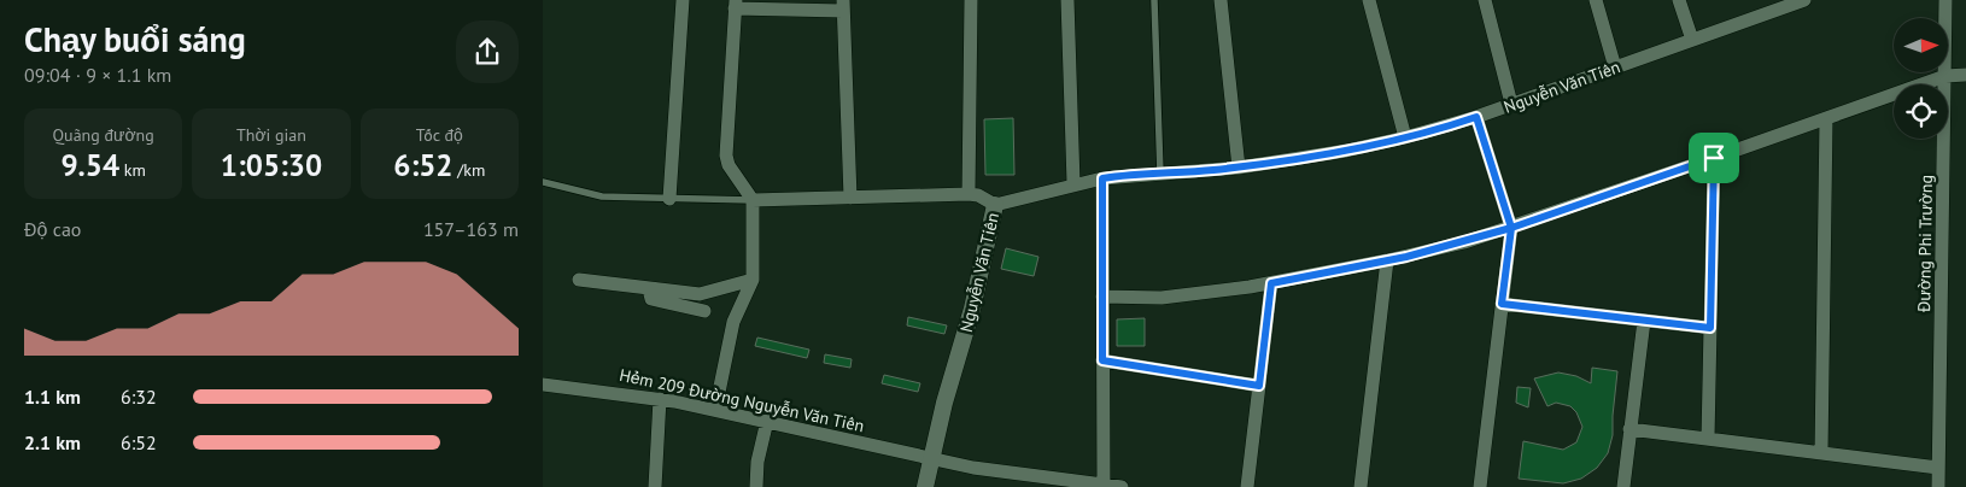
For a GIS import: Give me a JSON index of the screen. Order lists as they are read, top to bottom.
{
  "streets": {
    "street": ["Nguyễn Văn Tiên", "Đường Phi Trường", "Hẻm 209 Đường Nguyễn Văn Tiên"]
  },
  "crossings": [
    ["Nguyễn Văn Tiên", "Hẻm 209 Đường Nguyễn Văn Tiên"]
  ],
  "north": "right",
  "page": {
    "heading": ["Chạy buổi sáng", "09:04 · 9 × 1.1 km"],
    "stats": [
      ["Quãng đường", "9.54 km"],
      ["Thời gian", "1:05:30"],
      ["Tốc độ", "6:52 /km"]
    ],
    "chart": ["Độ cao", "157–163 m"],
    "list": [
      {
        "name": "1.1 km",
        "note": "6:32"
      },
      {
        "name": "2.1 km",
        "note": "6:52"
      }
    ]
  }
}
